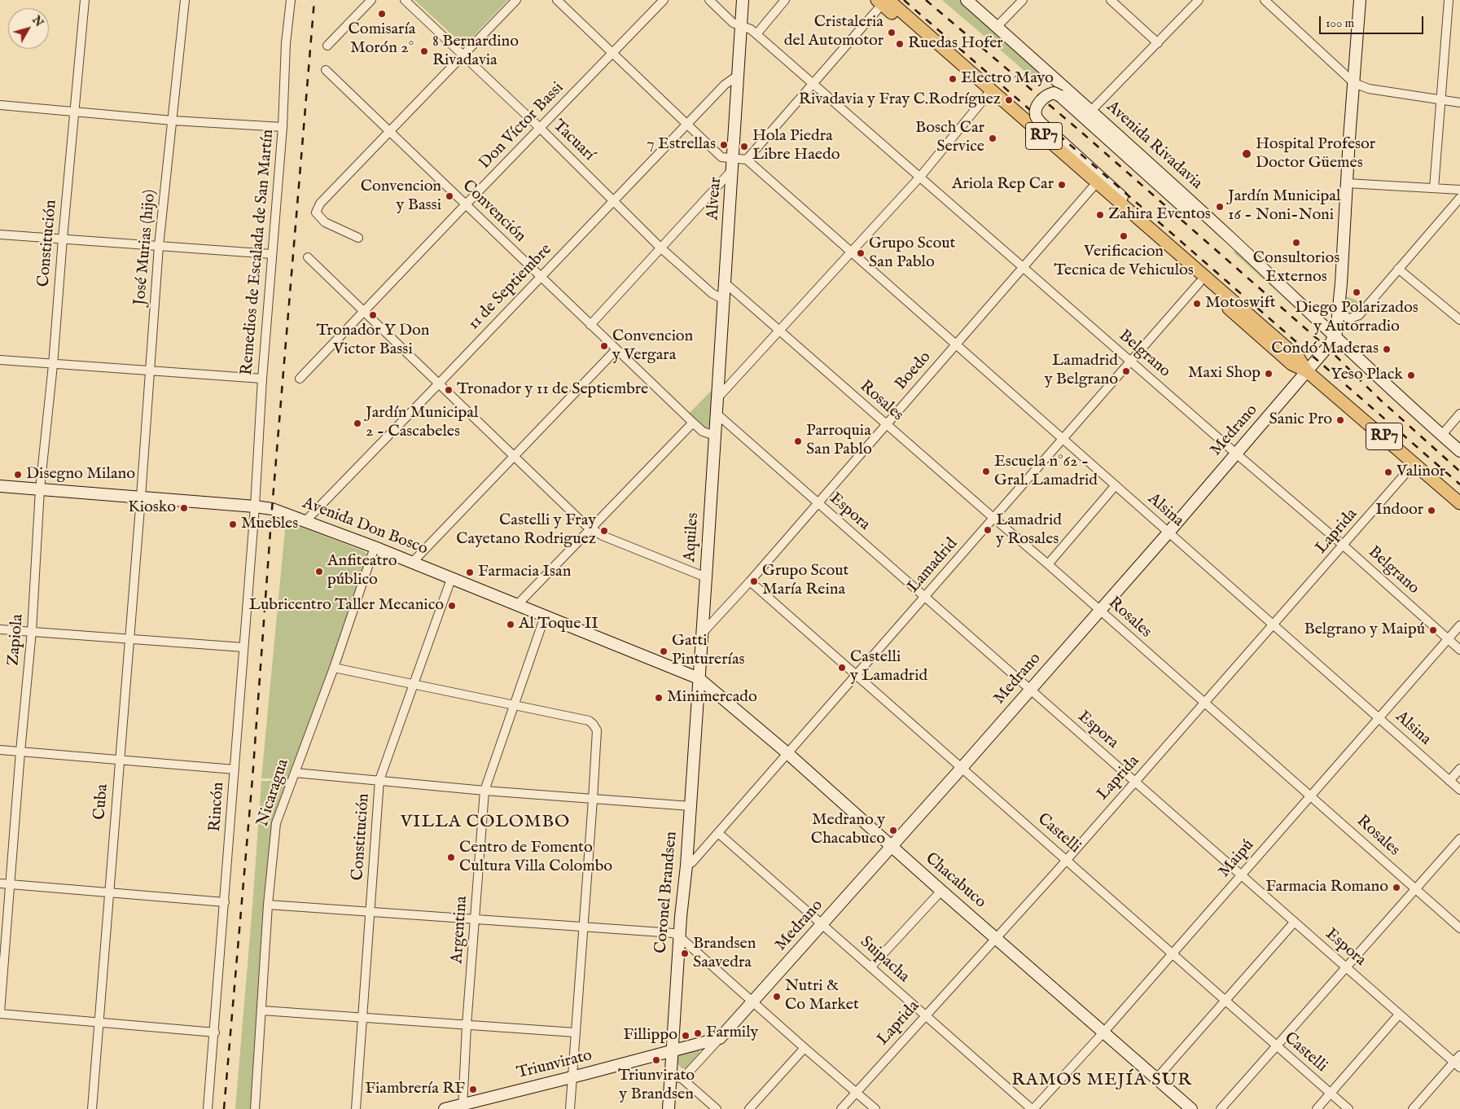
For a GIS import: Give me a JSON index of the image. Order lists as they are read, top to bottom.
{
  "streets": {
    "main road": ["RP7"],
    "street": [
      "Don Víctor Bassi",
      "Tacuarí",
      "Avenida Rivadavia",
      "Alvear",
      "Convención",
      "Constitución",
      "José Murias (hijo)",
      "Remedios de Escalada de San Martín",
      "11 de Septiembre",
      "Belgrano",
      "Boedo",
      "Rosales",
      "Medrano",
      "Alsina",
      "Espora",
      "Avenida Don Bosco",
      "Laprida",
      "Aquiles",
      "Lamadrid",
      "Zapiola",
      "Nicaragua",
      "Cuba",
      "Rincón",
      "Castelli",
      "Maipú",
      "Chacabuco",
      "Coronel Brandsen",
      "Argentina",
      "Suipacha",
      "Triunvirato"
    ]
  },
  "crossings": [
    ["Don Víctor Bassi", "Tacuarí"],
    ["Don Víctor Bassi", "Convención"],
    ["RP7", "Boedo"],
    ["RP7", "Medrano"],
    ["RP7", "Laprida"],
    ["RP7", "Lamadrid"],
    ["Tacuarí", "Alvear"],
    ["Tacuarí", "11 de Septiembre"],
    ["Avenida Rivadavia", "Medrano"],
    ["Alvear", "11 de Septiembre"],
    ["Alvear", "Belgrano"],
    ["Alvear", "Aquiles"],
    ["Convención", "11 de Septiembre"],
    ["Convención", "Aquiles"],
    ["Constitución", "Avenida Don Bosco"],
    ["Constitución", "Zapiola"],
    ["José Murias (hijo)", "Avenida Don Bosco"],
    ["José Murias (hijo)", "Cuba"],
    ["Remedios de Escalada de San Martín", "Avenida Don Bosco"],
    ["Remedios de Escalada de San Martín", "Rincón"],
    ["11 de Septiembre", "Avenida Don Bosco"],
    ["Belgrano", "Boedo"],
    ["Belgrano", "Medrano"],
    ["Belgrano", "Laprida"],
    ["Belgrano", "Lamadrid"],
    ["Belgrano", "Maipú"],
    ["Boedo", "Rosales"],
    ["Boedo", "Alsina"],
    ["Boedo", "Espora"],
    ["Boedo", "Aquiles"],
    ["Boedo", "Castelli"],
    ["Rosales", "Medrano"],
    ["Rosales", "Laprida"],
    ["Rosales", "Lamadrid"],
    ["Rosales", "Maipú"],
    ["Medrano", "Alsina"],
    ["Medrano", "Espora"],
    ["Medrano", "Castelli"],
    ["Medrano", "Chacabuco"],
    ["Medrano", "Suipacha"],
    ["Alsina", "Laprida"],
    ["Alsina", "Lamadrid"],
    ["Alsina", "Maipú"],
    ["Espora", "Laprida"],
    ["Espora", "Aquiles"],
    ["Espora", "Lamadrid"],
    ["Espora", "Maipú"],
    ["Avenida Don Bosco", "Aquiles"],
    ["Avenida Don Bosco", "Zapiola"],
    ["Avenida Don Bosco", "Nicaragua"],
    ["Avenida Don Bosco", "Cuba"],
    ["Avenida Don Bosco", "Rincón"],
    ["Avenida Don Bosco", "Chacabuco"],
    ["Avenida Don Bosco", "Coronel Brandsen"],
    ["Avenida Don Bosco", "Argentina"],
    ["Laprida", "Castelli"],
    ["Laprida", "Chacabuco"],
    ["Laprida", "Suipacha"],
    ["Aquiles", "Chacabuco"],
    ["Aquiles", "Coronel Brandsen"],
    ["Lamadrid", "Castelli"],
    ["Lamadrid", "Chacabuco"],
    ["Lamadrid", "Coronel Brandsen"],
    ["Lamadrid", "Suipacha"],
    ["Castelli", "Maipú"],
    ["Maipú", "Chacabuco"],
    ["Maipú", "Suipacha"],
    ["Chacabuco", "Coronel Brandsen"],
    ["Coronel Brandsen", "Triunvirato"],
    ["Argentina", "Triunvirato"]
  ],
  "districts": ["VILLA COLOMBO", "RAMOS MEJÍA SUR"],
  "places": [
    "Comisaría Morón 2°",
    "Cristaleria del Automotor",
    "Ruedas Hofer",
    "8 Bernardino Rivadavia",
    "Electro Mayo",
    "Rivadavia y Fray C.Rodríguez",
    "Bosch Car Service",
    "7 Estrellas",
    "Hola Piedra Libre Haedo",
    "Hospital Profesor Doctor Güemes",
    "Ariola Rep Car",
    "Convencion y Bassi",
    "Jardín Municipal 16 - Noni-Noni",
    "Zahira Eventos",
    "Verificacion Tecnica de Vehiculos",
    "Consultorios Externos",
    "Grupo Scout San Pablo",
    "Diego Polarizados y Autorradio",
    "Motoswift",
    "Tronador Y Don Victor Bassi",
    "Convencion y Vergara",
    "Condó Maderas",
    "Lamadrid y Belgrano",
    "Maxi Shop",
    "Yeso Plack",
    "Tronador y 11 de Septiembre",
    "Sanic Pro",
    "Jardín Municipal 2 - Cascabeles",
    "Parroquia San Pablo",
    "Escuela n°62 - Gral. Lamadrid",
    "Valinor",
    "Disegno Milano",
    "Kiosko",
    "Indoor",
    "Muebles",
    "Lamadrid y Rosales",
    "Castelli y Fray Cayetano Rodriguez",
    "Anfiteatro público",
    "Farmacia Isan",
    "Grupo Scout María Reina",
    "Lubricentro Taller Mecanico",
    "Al Toque II",
    "Belgrano y Maipú",
    "Gatti Pinturerías",
    "Castelli y Lamadrid",
    "Minimercado",
    "Medrano y Chacabuco",
    "Centro de Fomento Cultura Villa Colombo",
    "Farmacia Romano",
    "Brandsen Saavedra",
    "Nutri & Co Market",
    "Farmily",
    "Fillippo",
    "Triunvirato y Brandsen",
    "Fiambrería RF"
  ],
  "scale_bar": "100 m",
  "north": "top right"
}
